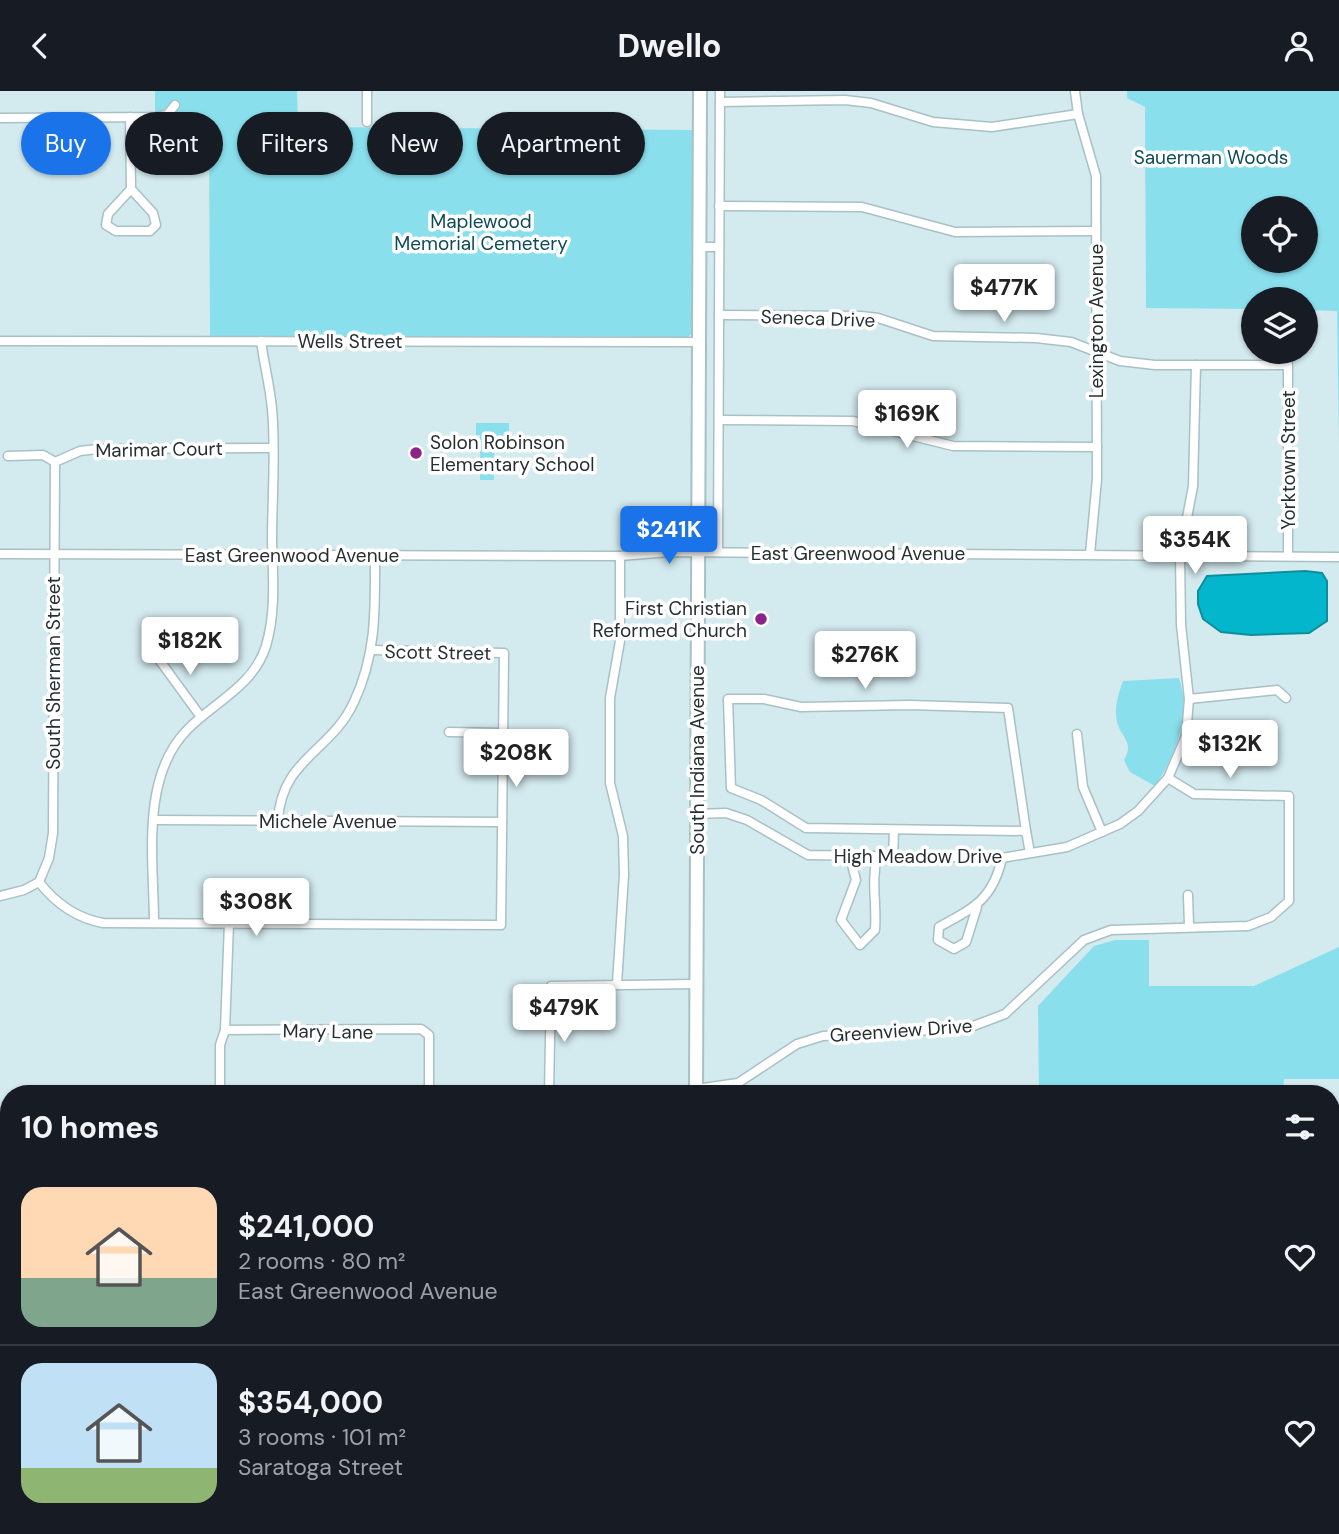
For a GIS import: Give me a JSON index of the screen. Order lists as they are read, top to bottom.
{
  "streets": {
    "main road": ["South Indiana Avenue"],
    "street": [
      "Seneca Drive",
      "Lexington Avenue",
      "Wells Street",
      "Marimar Court",
      "Yorktown Street",
      "East Greenwood Avenue",
      "Scott Street",
      "South Sherman Street",
      "Michele Avenue",
      "High Meadow Drive",
      "Greenview Drive",
      "Mary Lane"
    ]
  },
  "crossings": [
    ["Seneca Drive", "Lexington Avenue"],
    ["Seneca Drive", "Yorktown Street"],
    ["Seneca Drive", "High Meadow Drive"],
    ["Lexington Avenue", "East Greenwood Avenue"],
    ["Wells Street", "South Indiana Avenue"],
    ["Marimar Court", "South Sherman Street"],
    ["Yorktown Street", "East Greenwood Avenue"],
    ["East Greenwood Avenue", "South Sherman Street"],
    ["East Greenwood Avenue", "South Indiana Avenue"],
    ["East Greenwood Avenue", "High Meadow Drive"],
    ["South Indiana Avenue", "High Meadow Drive"],
    ["High Meadow Drive", "Greenview Drive"]
  ],
  "parks": ["Sauerman Woods", "Maplewood Memorial Cemetery"],
  "places": ["Solon Robinson Elementary School", "First Christian Reformed Church"],
  "page": {
    "header": "Dwello",
    "chip": [
      "Buy",
      "Rent",
      "Filters",
      "New",
      "Apartment"
    ],
    "price": [
      "$477K",
      "$169K",
      "$241K",
      "$354K",
      "$182K",
      "$276K",
      "$132K",
      "$208K",
      "$308K",
      "$479K"
    ],
    "heading": "10 homes",
    "list": [
      {
        "name": "$241,000",
        "note": "2 rooms · 80 m² · East Greenwood Avenue"
      },
      {
        "name": "$354,000",
        "note": "3 rooms · 101 m² · Saratoga Street"
      }
    ]
  }
}
